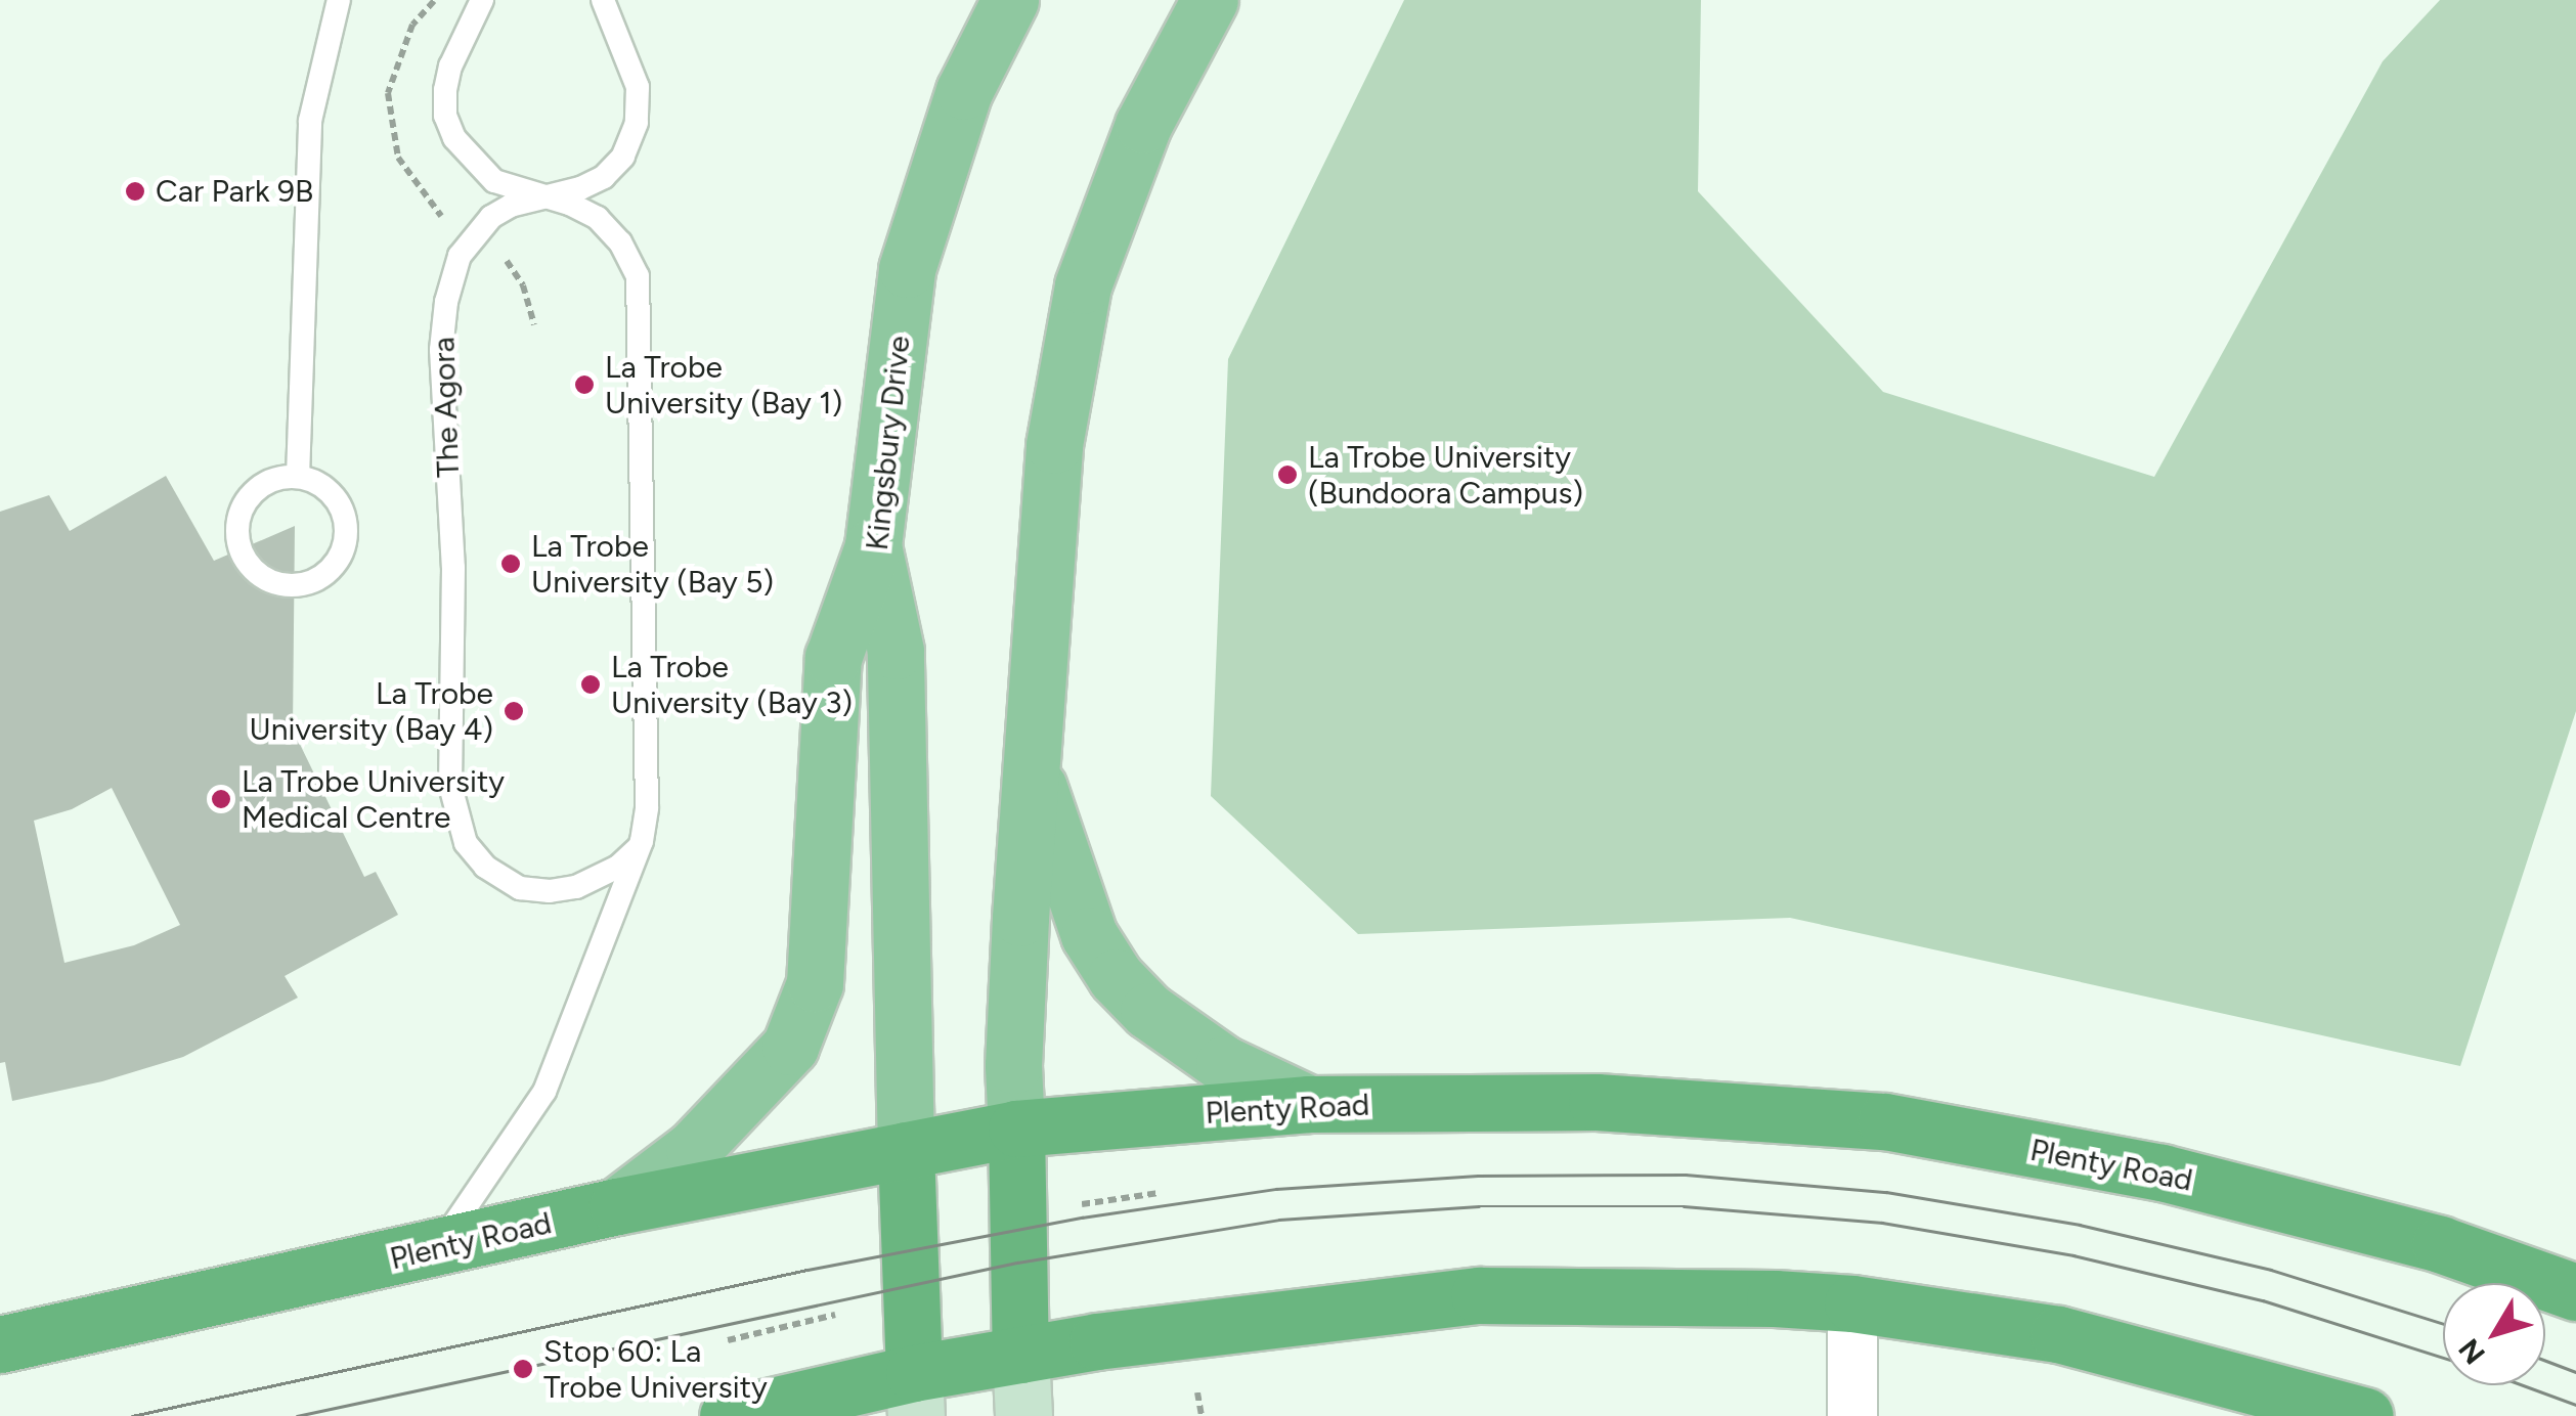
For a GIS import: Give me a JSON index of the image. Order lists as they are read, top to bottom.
{
  "streets": {
    "highway": ["Plenty Road"],
    "main road": ["Kingsbury Drive"],
    "lane": ["The Agora"]
  },
  "crossings": [
    ["Kingsbury Drive", "Plenty Road"]
  ],
  "places": [
    "Car Park 9B",
    "La Trobe University (Bay 1)",
    "La Trobe University (Bundoora Campus)",
    "La Trobe University (Bay 5)",
    "La Trobe University (Bay 3)",
    "La Trobe University (Bay 4)",
    "La Trobe University Medical Centre",
    "Stop 60: La Trobe University"
  ],
  "north": "bottom left"
}
